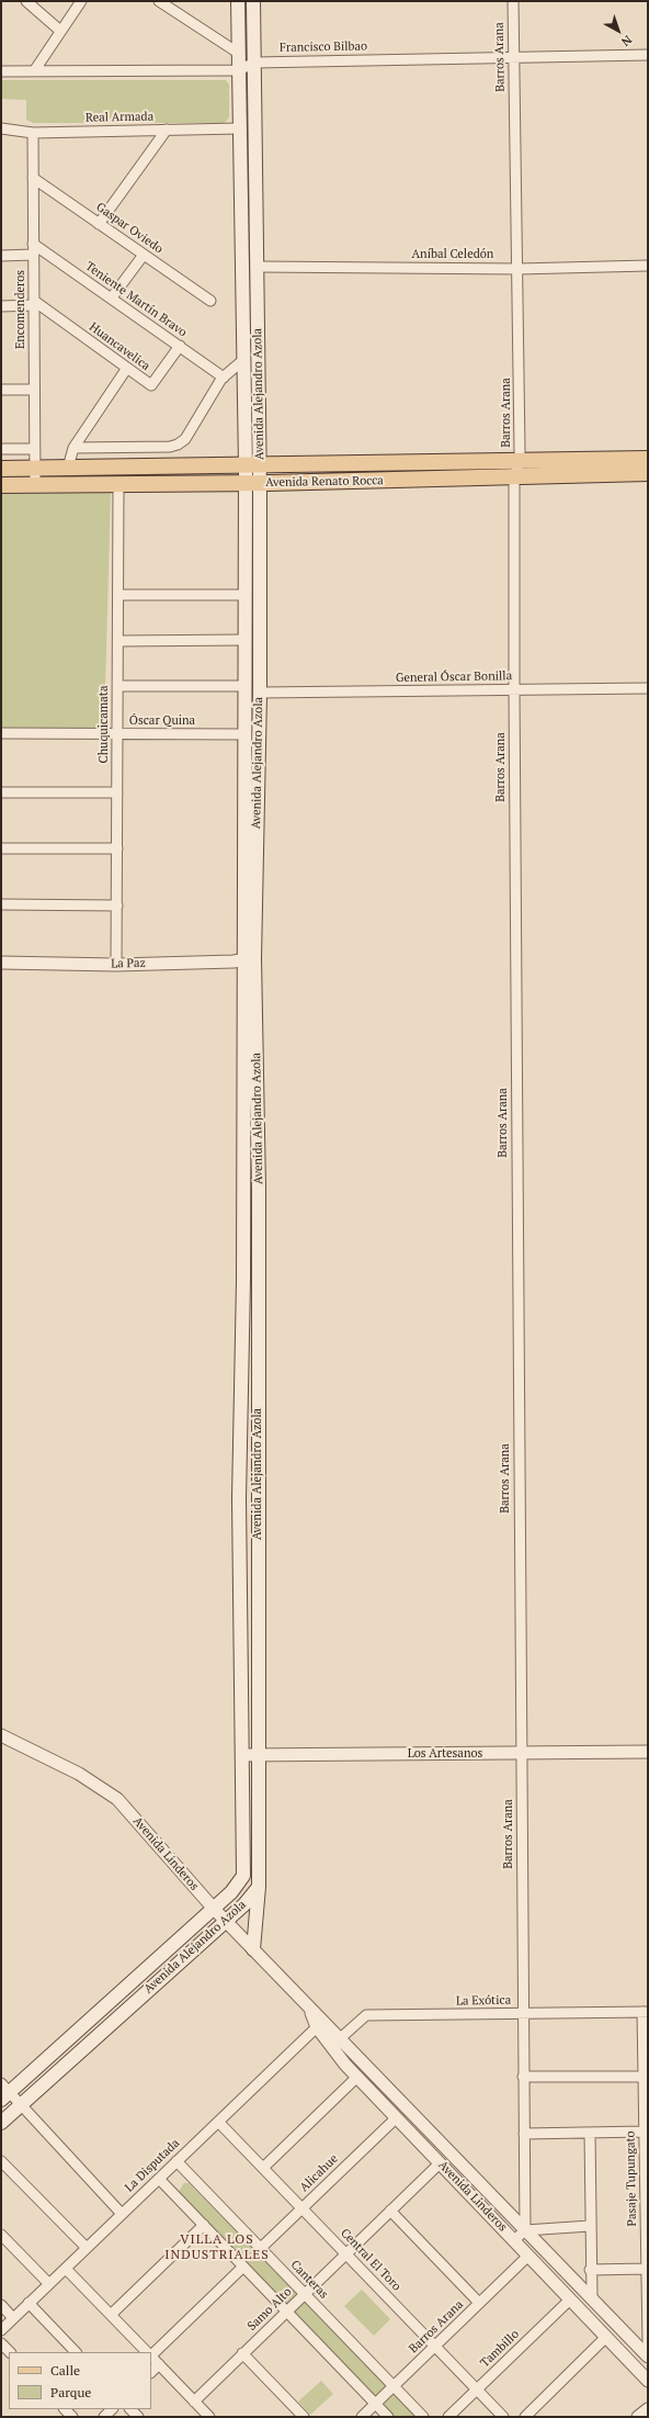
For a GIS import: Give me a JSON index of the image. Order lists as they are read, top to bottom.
{
  "streets": {
    "main road": ["Avenida Alejandro Azola", "Avenida Renato Rocca"],
    "street": [
      "Francisco Bilbao",
      "Barros Arana",
      "Real Armada",
      "Gaspar Oviedo",
      "Aníbal Celedón",
      "Teniente Martín Bravo",
      "Encomenderos",
      "Huancavelica",
      "General Óscar Bonilla",
      "Óscar Quina",
      "Chuquicamata",
      "La Paz",
      "Los Artesanos",
      "Avenida Linderos",
      "La Exótica",
      "La Disputada",
      "Alicahue",
      "Pasaje Tupungato",
      "Central El Toro",
      "Canteras",
      "Samo Alto",
      "Tambillo"
    ]
  },
  "crossings": [
    ["Francisco Bilbao", "Barros Arana"],
    ["Francisco Bilbao", "Avenida Alejandro Azola"],
    ["Barros Arana", "Aníbal Celedón"],
    ["Barros Arana", "Avenida Renato Rocca"],
    ["Barros Arana", "General Óscar Bonilla"],
    ["Barros Arana", "Los Artesanos"],
    ["Barros Arana", "Avenida Linderos"],
    ["Barros Arana", "La Exótica"],
    ["Barros Arana", "Central El Toro"],
    ["Barros Arana", "Canteras"],
    ["Real Armada", "Encomenderos"],
    ["Real Armada", "Avenida Alejandro Azola"],
    ["Gaspar Oviedo", "Encomenderos"],
    ["Aníbal Celedón", "Avenida Alejandro Azola"],
    ["Teniente Martín Bravo", "Encomenderos"],
    ["Teniente Martín Bravo", "Huancavelica"],
    ["Encomenderos", "Huancavelica"],
    ["Encomenderos", "Avenida Renato Rocca"],
    ["Avenida Alejandro Azola", "Avenida Renato Rocca"],
    ["Avenida Alejandro Azola", "General Óscar Bonilla"],
    ["Avenida Alejandro Azola", "Óscar Quina"],
    ["Avenida Alejandro Azola", "La Paz"],
    ["Avenida Alejandro Azola", "Los Artesanos"],
    ["Avenida Alejandro Azola", "Avenida Linderos"],
    ["Avenida Renato Rocca", "Chuquicamata"],
    ["Óscar Quina", "Chuquicamata"],
    ["Chuquicamata", "La Paz"],
    ["Avenida Linderos", "La Exótica"],
    ["Avenida Linderos", "La Disputada"],
    ["Avenida Linderos", "Alicahue"],
    ["Avenida Linderos", "Samo Alto"],
    ["Avenida Linderos", "Tambillo"],
    ["La Exótica", "Pasaje Tupungato"],
    ["La Disputada", "Central El Toro"],
    ["La Disputada", "Canteras"],
    ["Alicahue", "Central El Toro"],
    ["Alicahue", "Canteras"],
    ["Central El Toro", "Samo Alto"],
    ["Central El Toro", "Tambillo"],
    ["Canteras", "Samo Alto"]
  ],
  "districts": ["VILLA LOS INDUSTRIALES"],
  "legend": ["Calle", "Parque"],
  "north": "bottom right"
}
